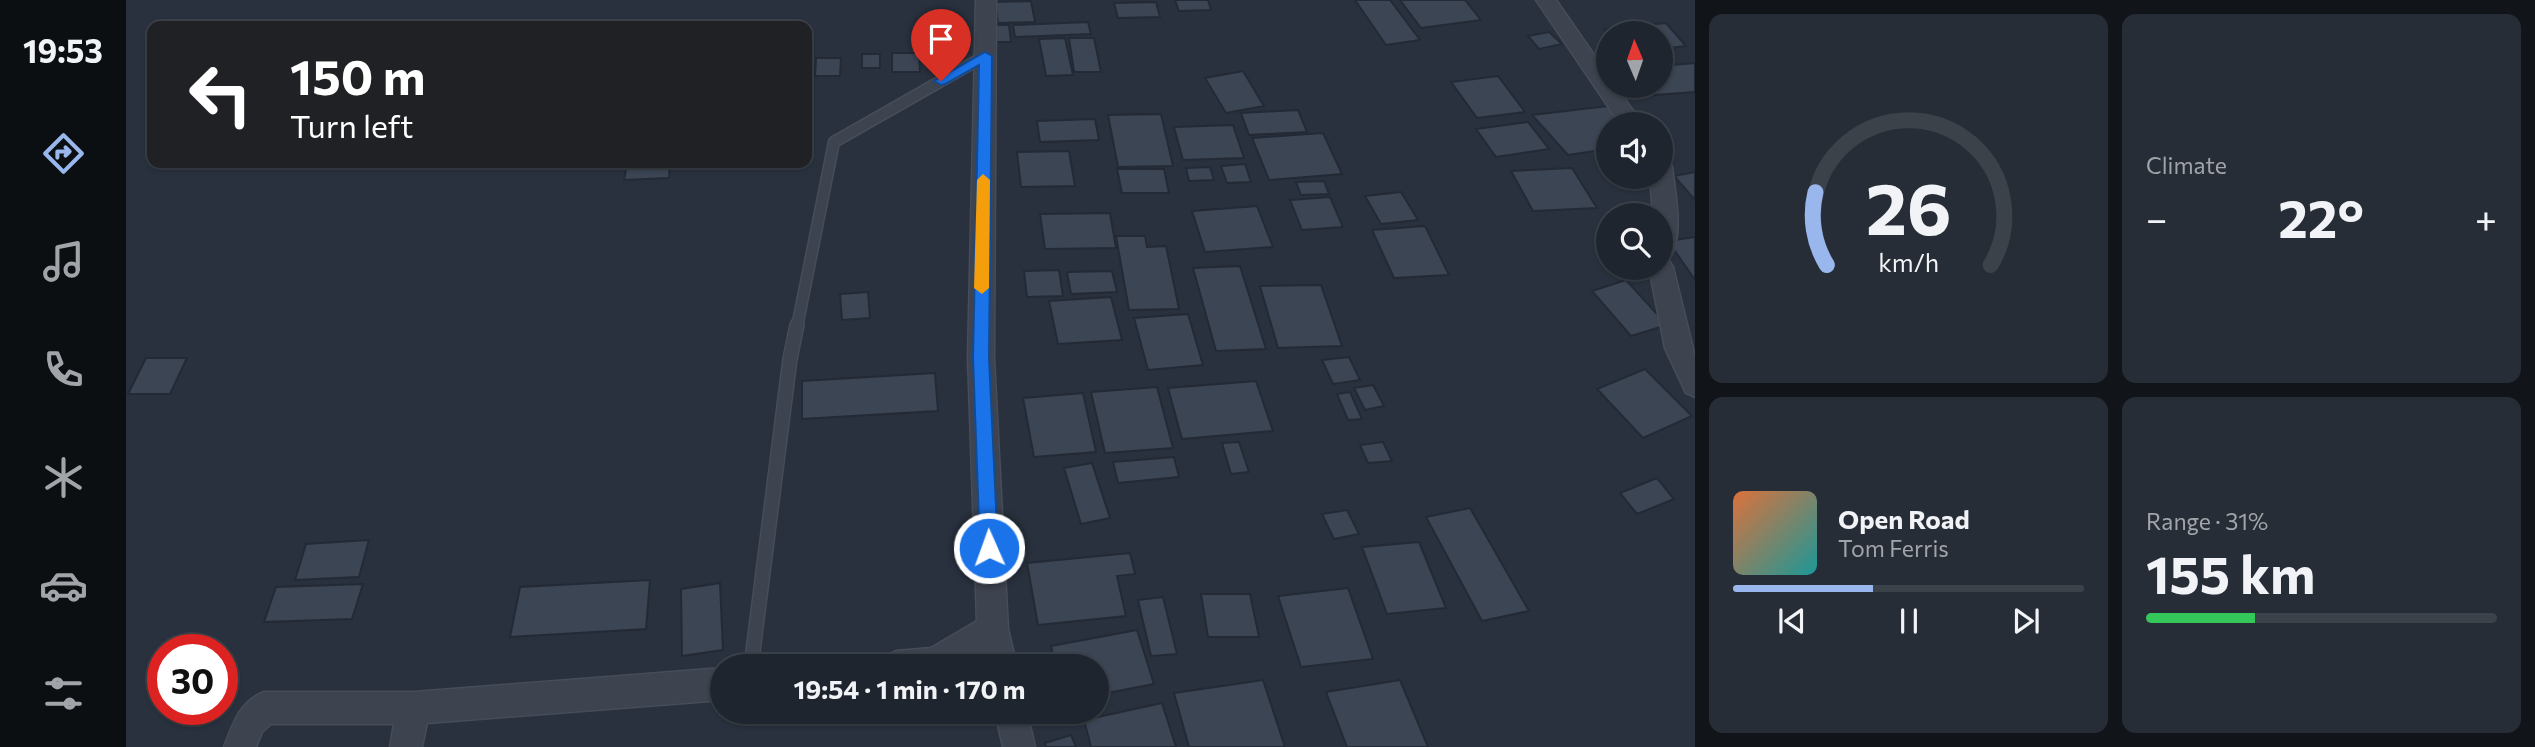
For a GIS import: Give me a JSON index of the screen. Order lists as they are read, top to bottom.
{
  "north": "top",
  "page": {
    "tabs": "19:53",
    "tile": [
      "Climate",
      ["Range · 31%", "155 km"]
    ],
    "turn": ["150 m", "Turn left"],
    "heat": ["−", "22°", "+"],
    "song": ["Open Road", "Tom Ferris"],
    "limit": "30",
    "trip": "19:54 · 1 min · 170 m",
    "gauge": ["26", "km/h"]
  }
}
